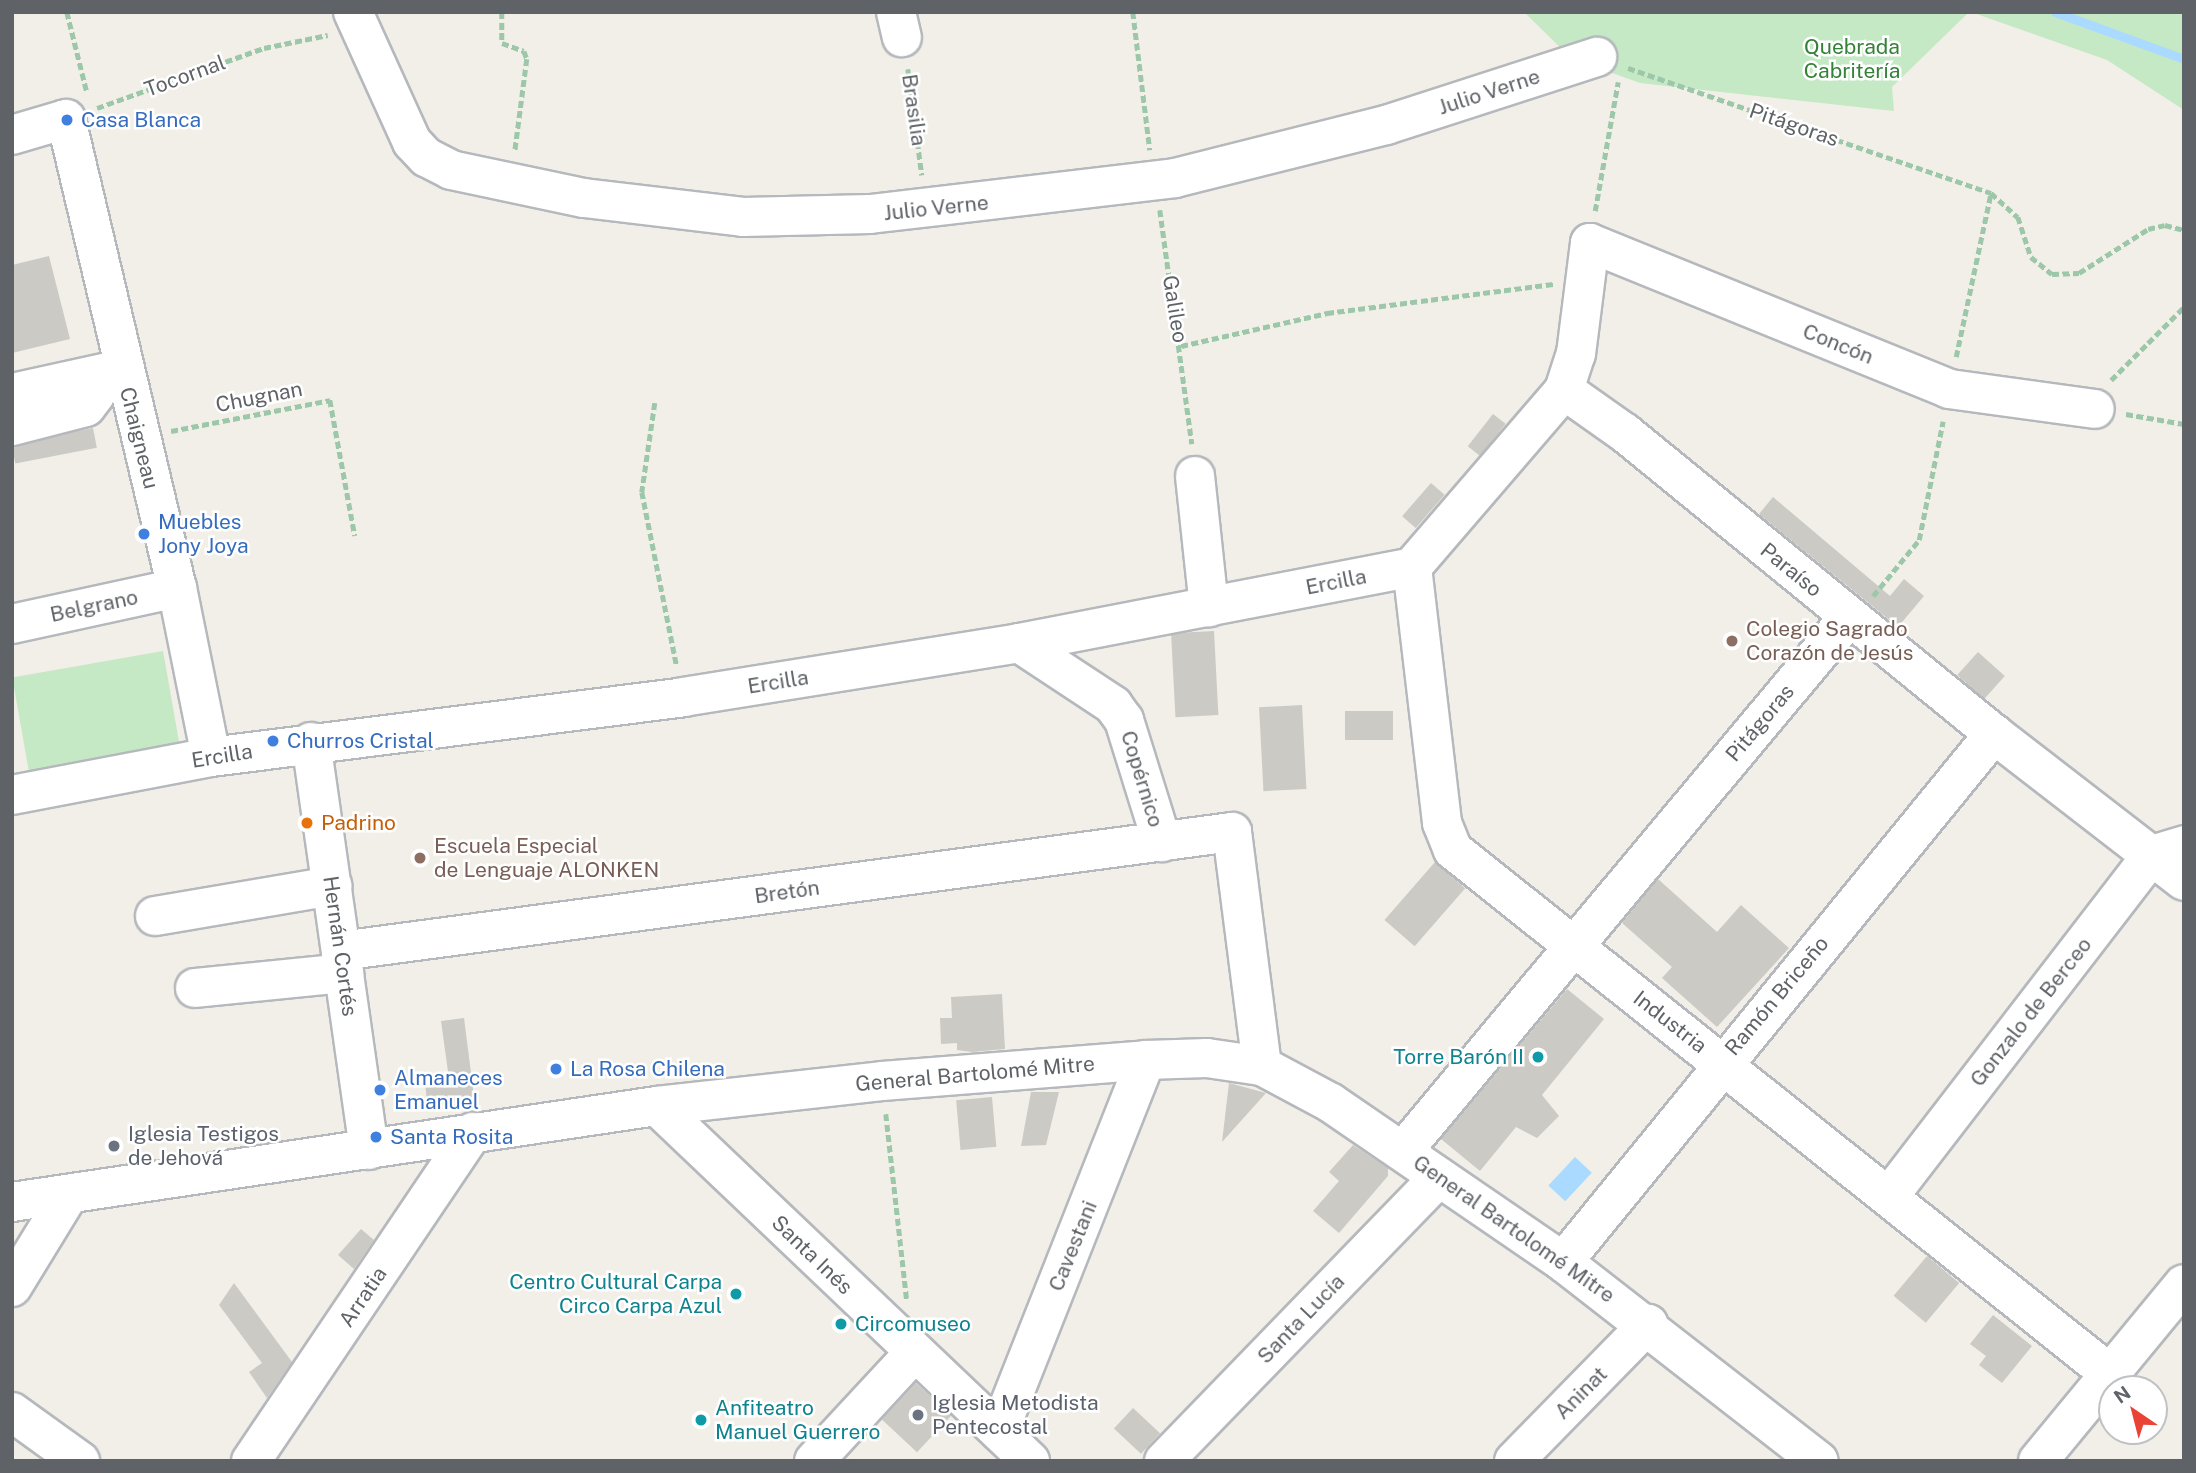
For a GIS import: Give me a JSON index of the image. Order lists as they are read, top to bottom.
{
  "streets": {
    "street": [
      "Julio Verne",
      "Pitágoras",
      "Concón",
      "Chaigneau",
      "Paraíso",
      "Ercilla",
      "Belgrano",
      "Copérnico",
      "Bretón",
      "Hernán Cortés",
      "Ramón Briceño",
      "Gonzalo de Berceo",
      "Industria",
      "General Bartolomé Mitre",
      "Cavestani",
      "Santa Inés",
      "Arratia",
      "Santa Lucía",
      "Aninat"
    ],
    "path": [
      "Tocornal",
      "Brasilia",
      "Galileo",
      "Chugnan"
    ]
  },
  "crossings": [
    ["Tocornal", "Julio Verne"],
    ["Tocornal", "Chaigneau"],
    ["Julio Verne", "Brasilia"],
    ["Julio Verne", "Pitágoras"],
    ["Julio Verne", "Galileo"],
    ["Pitágoras", "Paraíso"],
    ["Pitágoras", "Industria"],
    ["Pitágoras", "General Bartolomé Mitre"],
    ["Chugnan", "Chaigneau"],
    ["Chaigneau", "Ercilla"],
    ["Chaigneau", "Belgrano"],
    ["Paraíso", "Ramón Briceño"],
    ["Paraíso", "Gonzalo de Berceo"],
    ["Ercilla", "Copérnico"],
    ["Ercilla", "Hernán Cortés"],
    ["Ercilla", "Industria"],
    ["Copérnico", "Bretón"],
    ["Bretón", "Hernán Cortés"],
    ["Bretón", "General Bartolomé Mitre"],
    ["Hernán Cortés", "General Bartolomé Mitre"],
    ["Ramón Briceño", "Industria"],
    ["Ramón Briceño", "General Bartolomé Mitre"],
    ["Gonzalo de Berceo", "Industria"],
    ["General Bartolomé Mitre", "Cavestani"],
    ["General Bartolomé Mitre", "Santa Inés"],
    ["General Bartolomé Mitre", "Arratia"],
    ["General Bartolomé Mitre", "Santa Lucía"],
    ["General Bartolomé Mitre", "Aninat"],
    ["Cavestani", "Santa Inés"]
  ],
  "parks": ["Quebrada Cabritería"],
  "places": [
    "Casa Blanca",
    "Muebles Jony Joya",
    "Colegio Sagrado Corazón de Jesús",
    "Churros Cristal",
    "Padrino",
    "Escuela Especial de Lenguaje ALONKEN",
    "Torre Barón II",
    "La Rosa Chilena",
    "Almaneces Emanuel",
    "Santa Rosita",
    "Iglesia Testigos de Jehová",
    "Centro Cultural Carpa Circo Carpa Azul",
    "Circomuseo",
    "Iglesia Metodista Pentecostal",
    "Anfiteatro Manuel Guerrero"
  ],
  "north": "top left"
}
